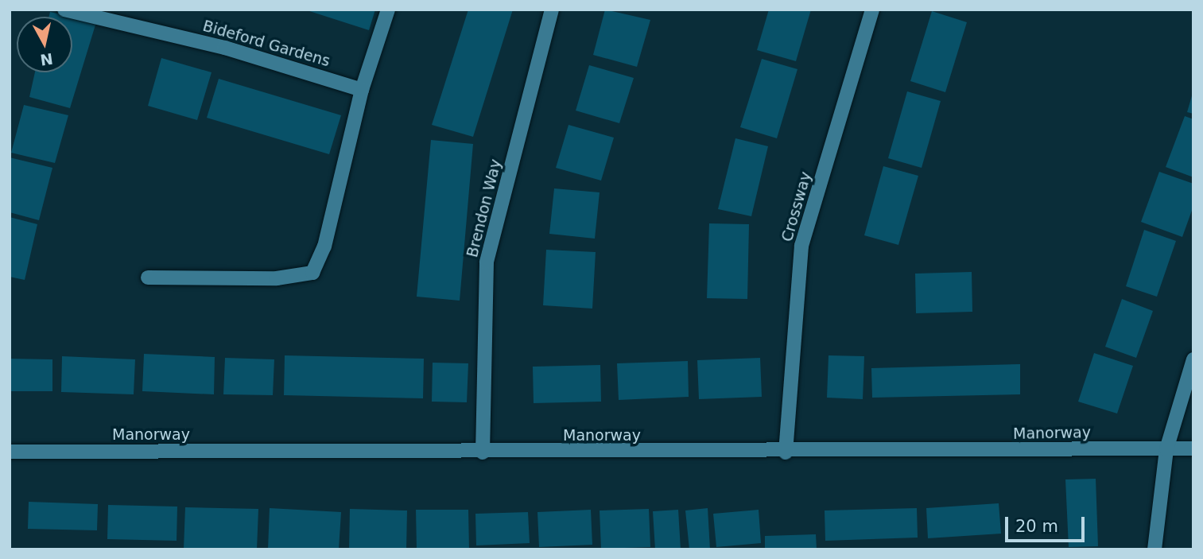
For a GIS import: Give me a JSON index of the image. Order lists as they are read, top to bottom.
{
  "streets": {
    "street": [
      "Bideford Gardens",
      "Crossway",
      "Brendon Way",
      "Manorway"
    ]
  },
  "crossings": [
    ["Crossway", "Manorway"],
    ["Brendon Way", "Manorway"]
  ],
  "scale_bar": "20 m",
  "north": "bottom"
}
